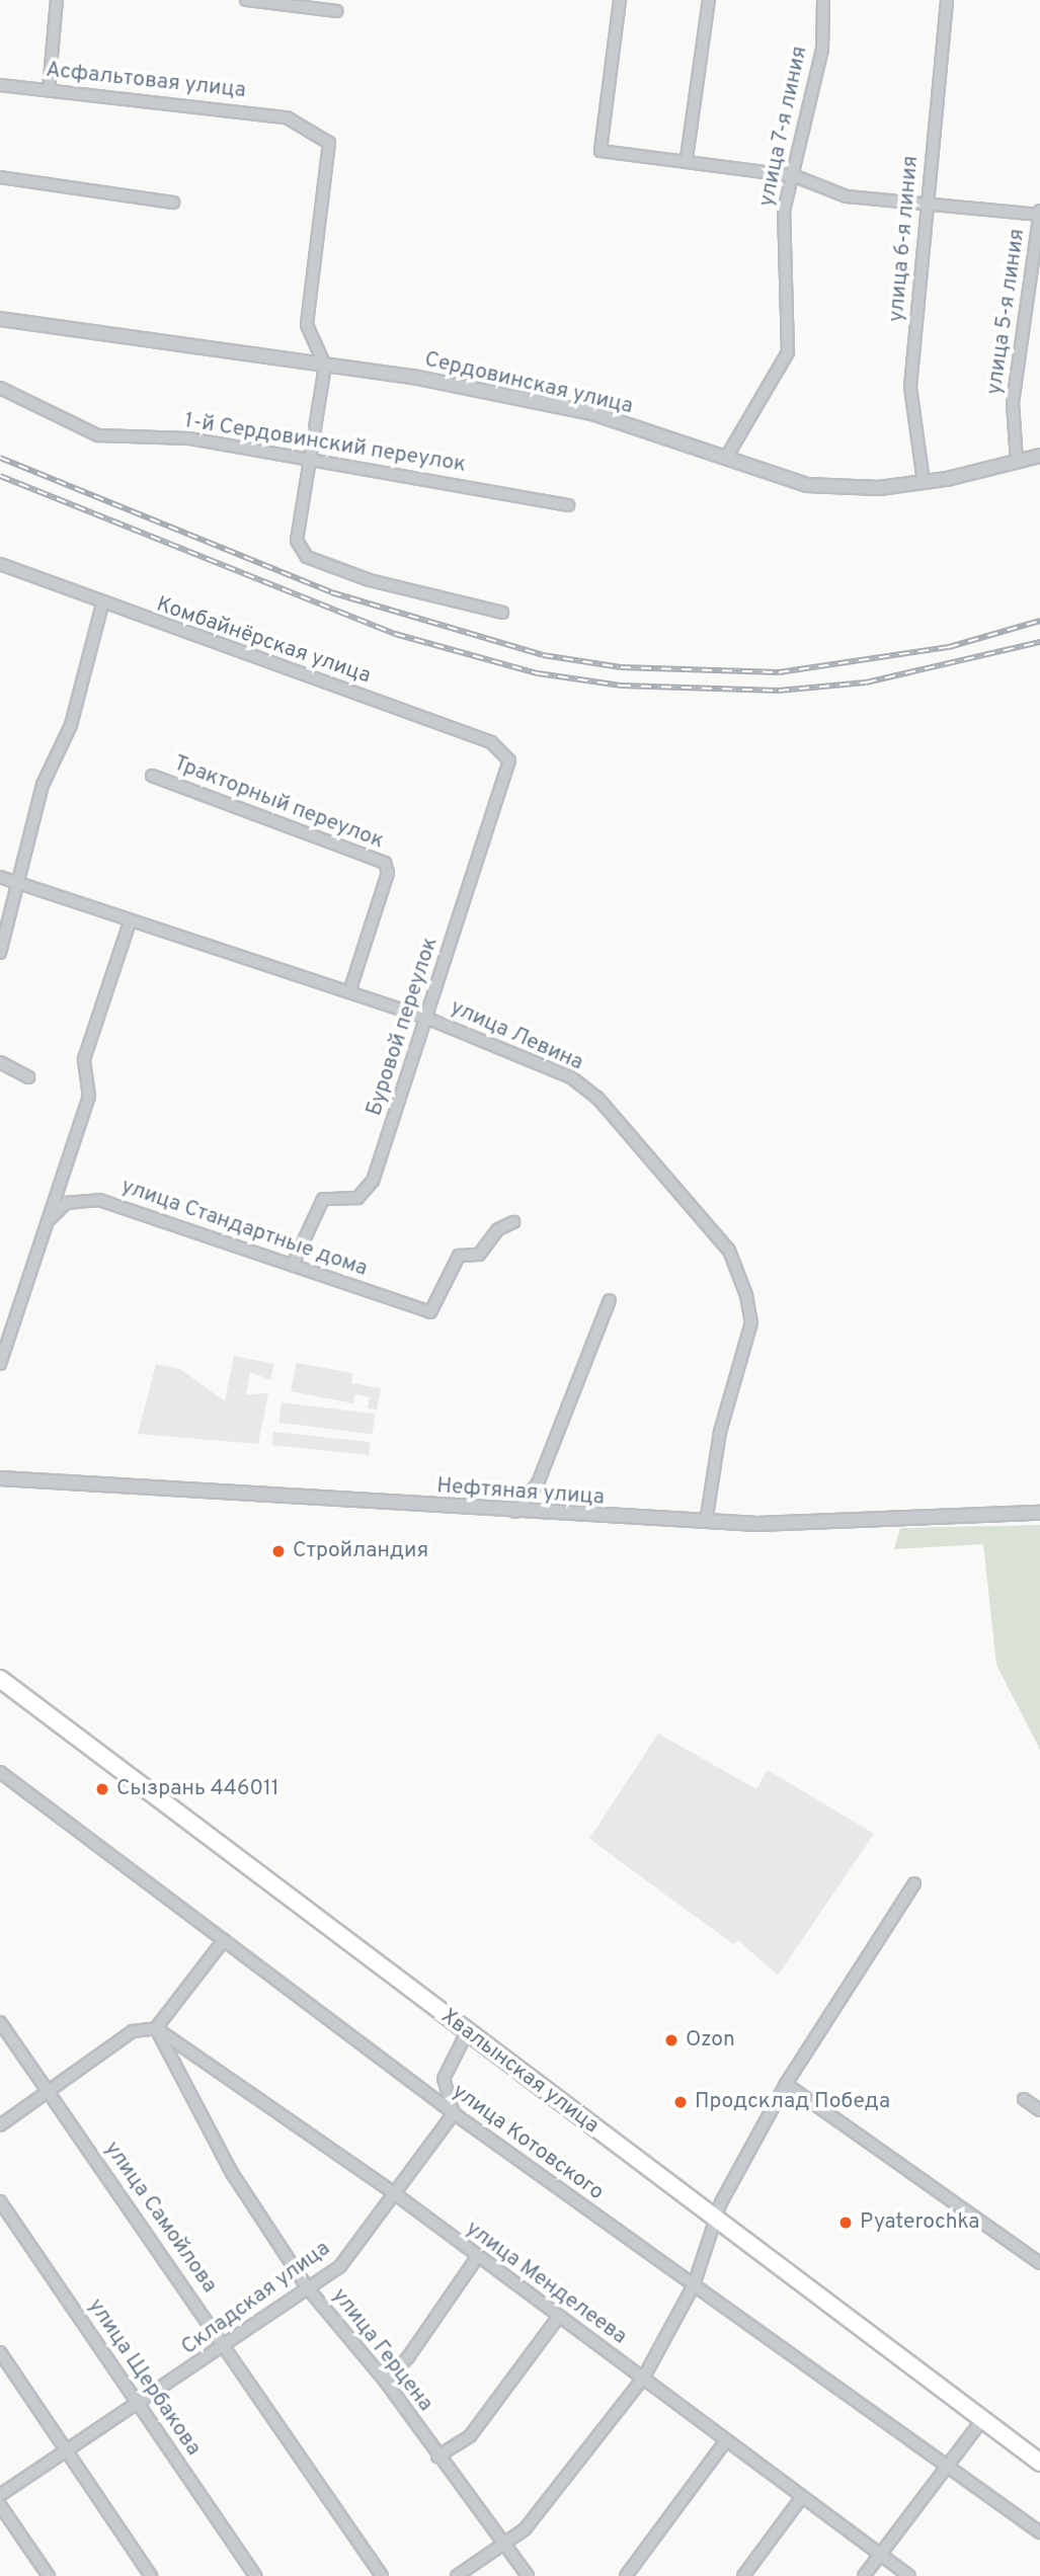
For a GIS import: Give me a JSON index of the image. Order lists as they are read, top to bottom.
{
  "streets": {
    "main road": ["Хвалынская улица"],
    "street": [
      "Асфальтовая улица",
      "улица 7-я линия",
      "улица 6-я линия",
      "улица 5-я линия",
      "Сердовинская улица",
      "1-й Сердовинский переулок",
      "Комбайнёрская улица",
      "Тракторный переулок",
      "Буровой переулок",
      "улица Левина",
      "улица Стандартные дома",
      "Нефтяная улица",
      "улица Котовского",
      "улица Самойлова",
      "улица Менделеева",
      "Складская улица",
      "улица Герцена",
      "улица Щербакова"
    ]
  },
  "crossings": [
    ["Асфальтовая улица", "Сердовинская улица"],
    ["улица 7-я линия", "Сердовинская улица"],
    ["улица 6-я линия", "Сердовинская улица"],
    ["улица 5-я линия", "Сердовинская улица"],
    ["Комбайнёрская улица", "Буровой переулок"],
    ["Тракторный переулок", "улица Левина"],
    ["Буровой переулок", "улица Левина"],
    ["Буровой переулок", "улица Стандартные дома"],
    ["улица Левина", "Нефтяная улица"],
    ["улица Котовского", "Складская улица"],
    ["улица Самойлова", "Складская улица"],
    ["улица Менделеева", "Складская улица"],
    ["улица Менделеева", "улица Герцена"],
    ["Складская улица", "улица Герцена"],
    ["Складская улица", "улица Щербакова"]
  ],
  "places": [
    "Стройландия",
    "Сызрань 446011",
    "Ozon",
    "Продсклад Победа",
    "Pyaterochka"
  ]
}
